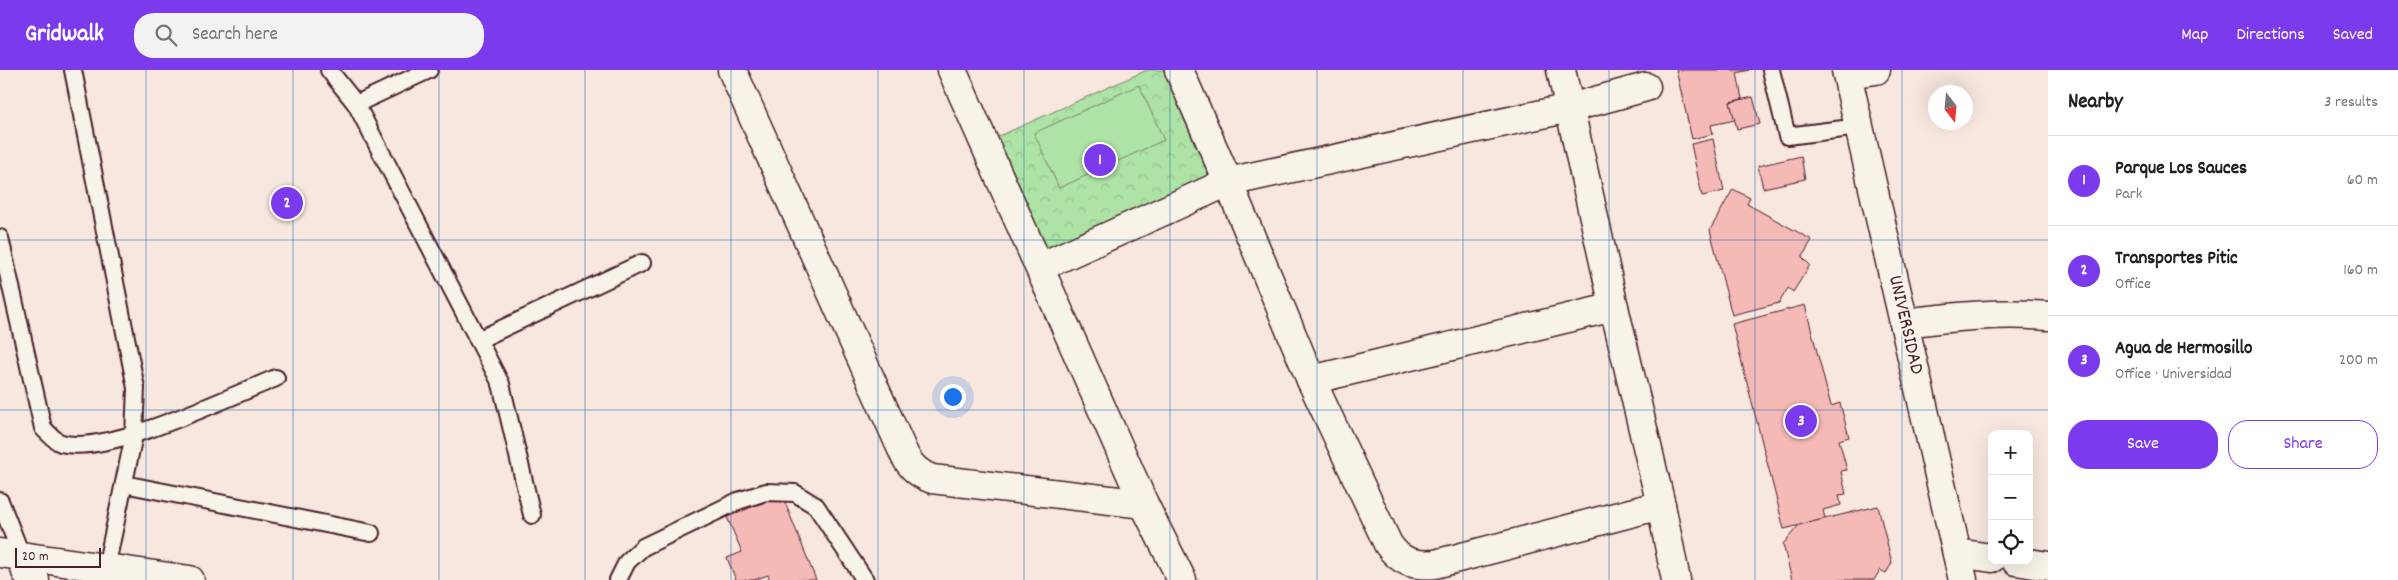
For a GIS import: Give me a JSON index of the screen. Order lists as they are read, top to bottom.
{
  "streets": {
    "street": ["UNIVERSIDAD"]
  },
  "scale_bar": "20 m",
  "north": "bottom",
  "page": {
    "header": "Gridwalk",
    "search": "Search here",
    "nav": ["Map", "Directions", "Saved"],
    "heading": ["Nearby", "3 results"],
    "list": [
      {
        "mark": "1",
        "name": "Parque Los Sauces",
        "note": "Park",
        "value": "60 m"
      },
      {
        "mark": "2",
        "name": "Transportes Pitic",
        "note": "Office",
        "value": "160 m"
      },
      {
        "mark": "3",
        "name": "Agua de Hermosillo",
        "note": "Office · Universidad",
        "value": "200 m"
      }
    ],
    "pins": ["1", "2", "3"],
    "buttons": ["Save", "Share"],
    "map_buttons": ["+", "−"],
    "scale": "20 m"
  }
}
